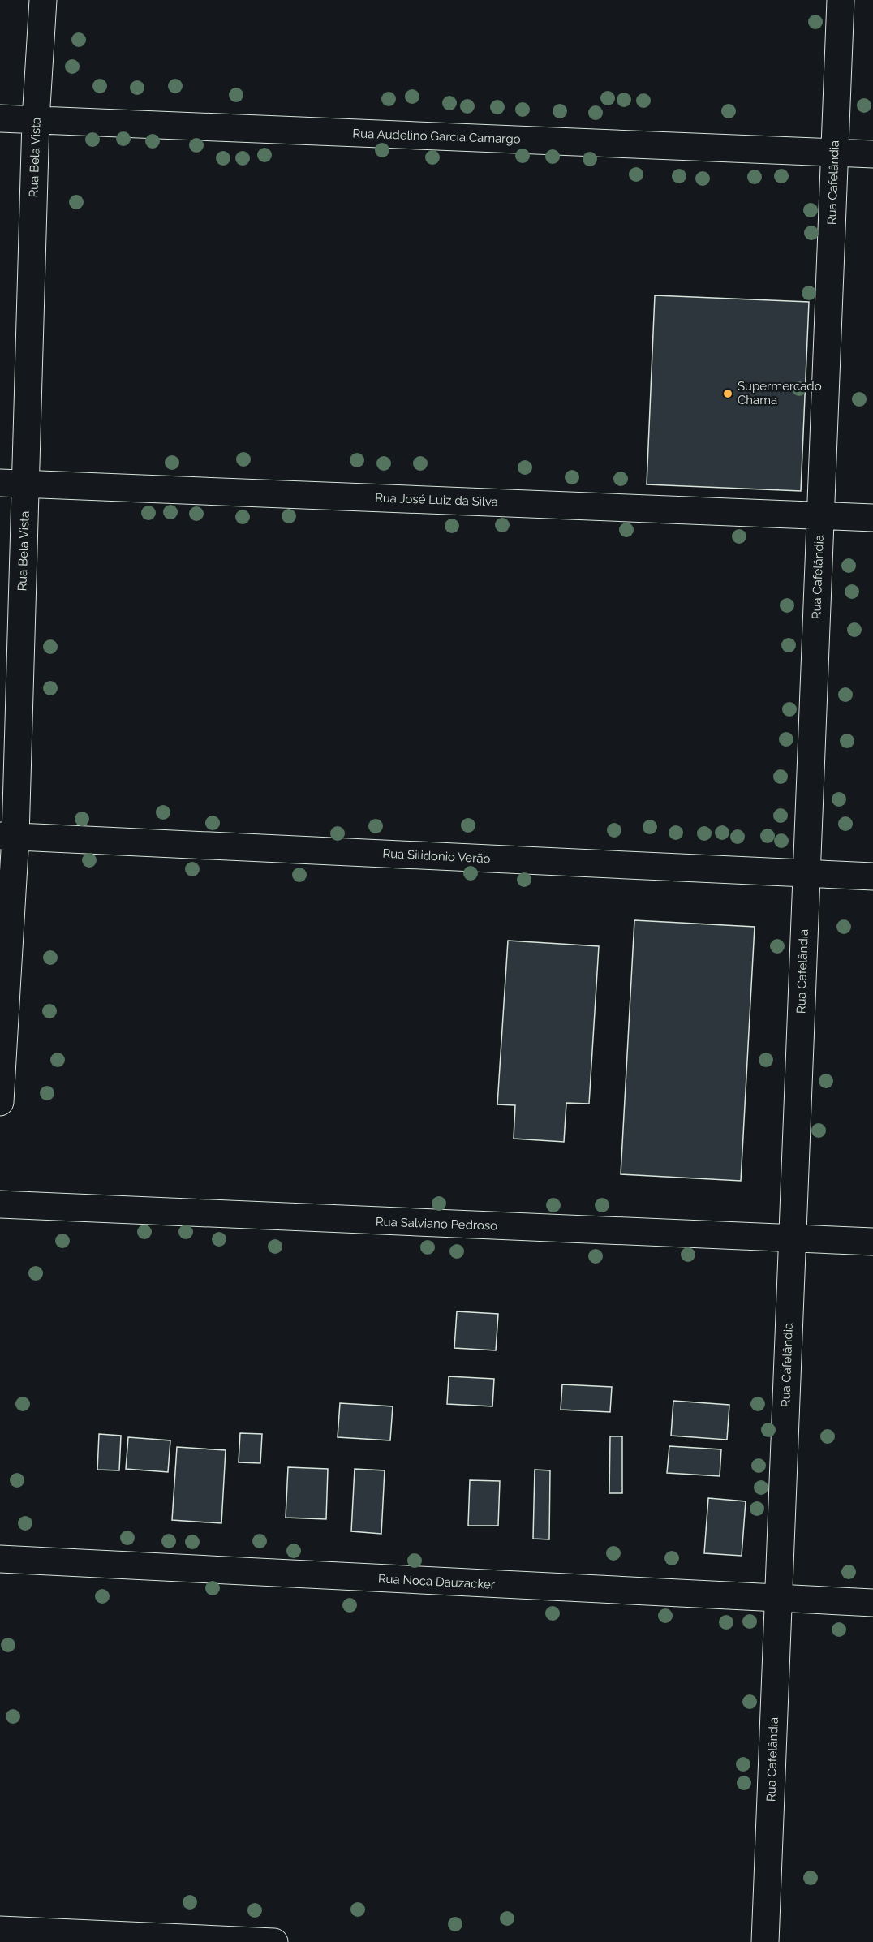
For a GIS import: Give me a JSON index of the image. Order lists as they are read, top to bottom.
{
  "streets": {
    "street": [
      "Rua Audelino Garcia Camargo",
      "Rua Bela Vista",
      "Rua Cafelândia",
      "Rua José Luiz da Silva",
      "Rua Silidonio Verão",
      "Rua Salviano Pedroso",
      "Rua Noca Dauzacker"
    ]
  },
  "crossings": [
    ["Rua Audelino Garcia Camargo", "Rua Bela Vista"],
    ["Rua Audelino Garcia Camargo", "Rua Cafelândia"],
    ["Rua Bela Vista", "Rua José Luiz da Silva"],
    ["Rua Bela Vista", "Rua Silidonio Verão"],
    ["Rua Cafelândia", "Rua José Luiz da Silva"],
    ["Rua Cafelândia", "Rua Silidonio Verão"],
    ["Rua Cafelândia", "Rua Salviano Pedroso"],
    ["Rua Cafelândia", "Rua Noca Dauzacker"]
  ],
  "places": ["Supermercado Chama"]
}
